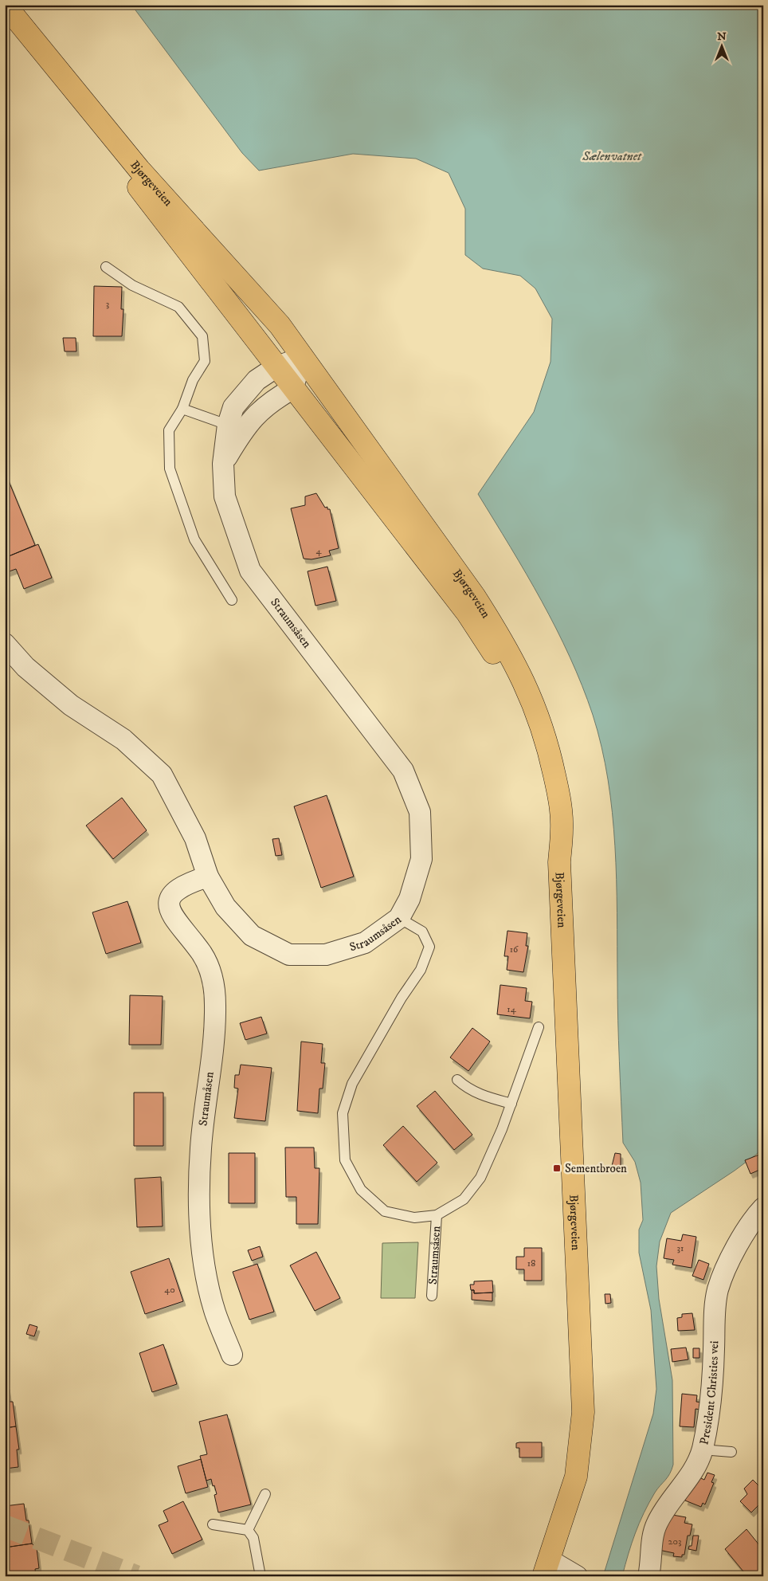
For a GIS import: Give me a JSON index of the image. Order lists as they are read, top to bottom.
{
  "streets": {
    "main road": ["Bjørgeveien"],
    "street": ["Straumsåsen", "Straumåsen", "President Christies vei"]
  },
  "crossings": [
    ["Straumsåsen", "Straumåsen"]
  ],
  "water": ["Sælenvatnet"],
  "places": {
    "transit": ["Sementbroen"]
  },
  "house_numbers": [
    "3",
    "4",
    "16",
    "14",
    "31",
    "18",
    "40",
    "203"
  ],
  "north": "top"
}
